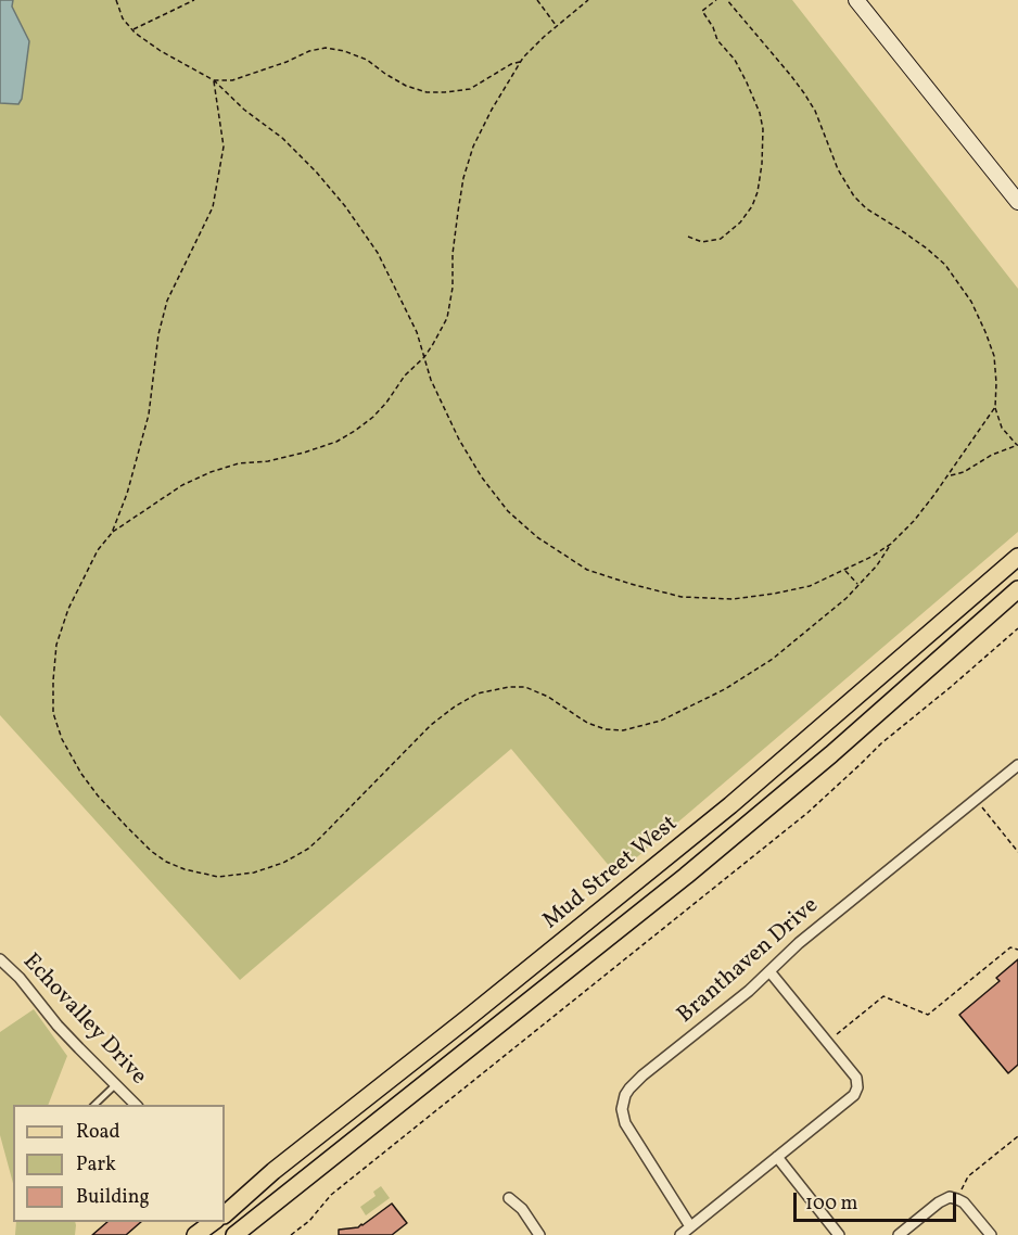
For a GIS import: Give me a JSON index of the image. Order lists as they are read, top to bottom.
{
  "streets": {
    "main road": ["Mud Street West"],
    "street": ["Branthaven Drive", "Echovalley Drive"]
  },
  "legend": ["Road", "Park", "Building"],
  "scale_bar": "100 m"
}
